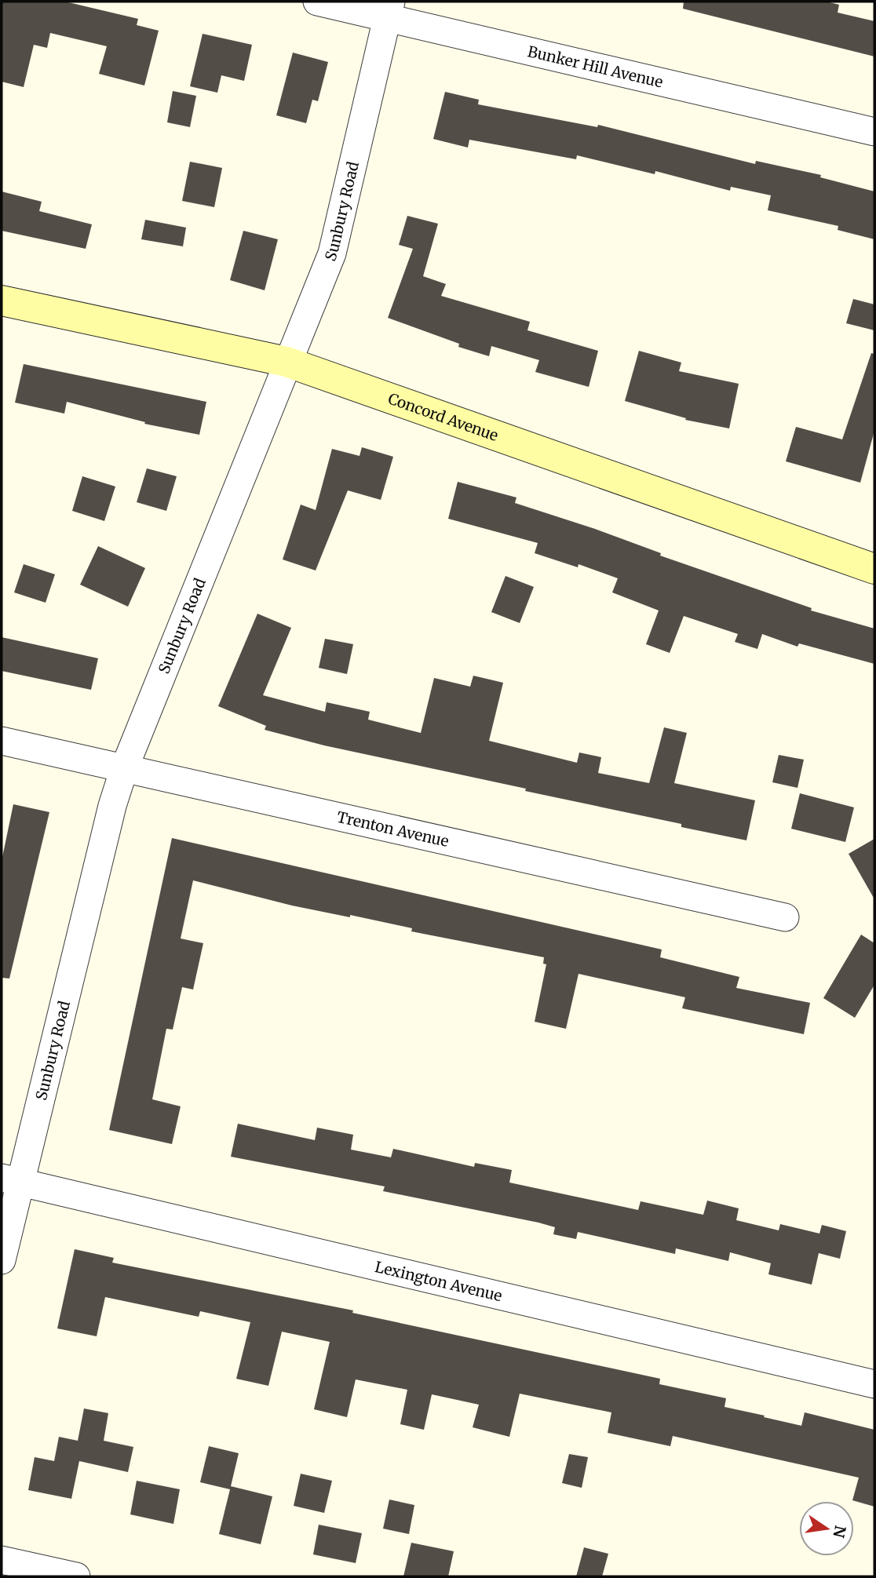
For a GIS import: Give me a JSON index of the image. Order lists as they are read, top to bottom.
{
  "streets": {
    "street": [
      "Bunker Hill Avenue",
      "Sunbury Road",
      "Concord Avenue",
      "Trenton Avenue",
      "Lexington Avenue"
    ]
  },
  "crossings": [
    ["Bunker Hill Avenue", "Sunbury Road"],
    ["Sunbury Road", "Concord Avenue"],
    ["Sunbury Road", "Trenton Avenue"],
    ["Sunbury Road", "Lexington Avenue"]
  ],
  "north": "right"
}
